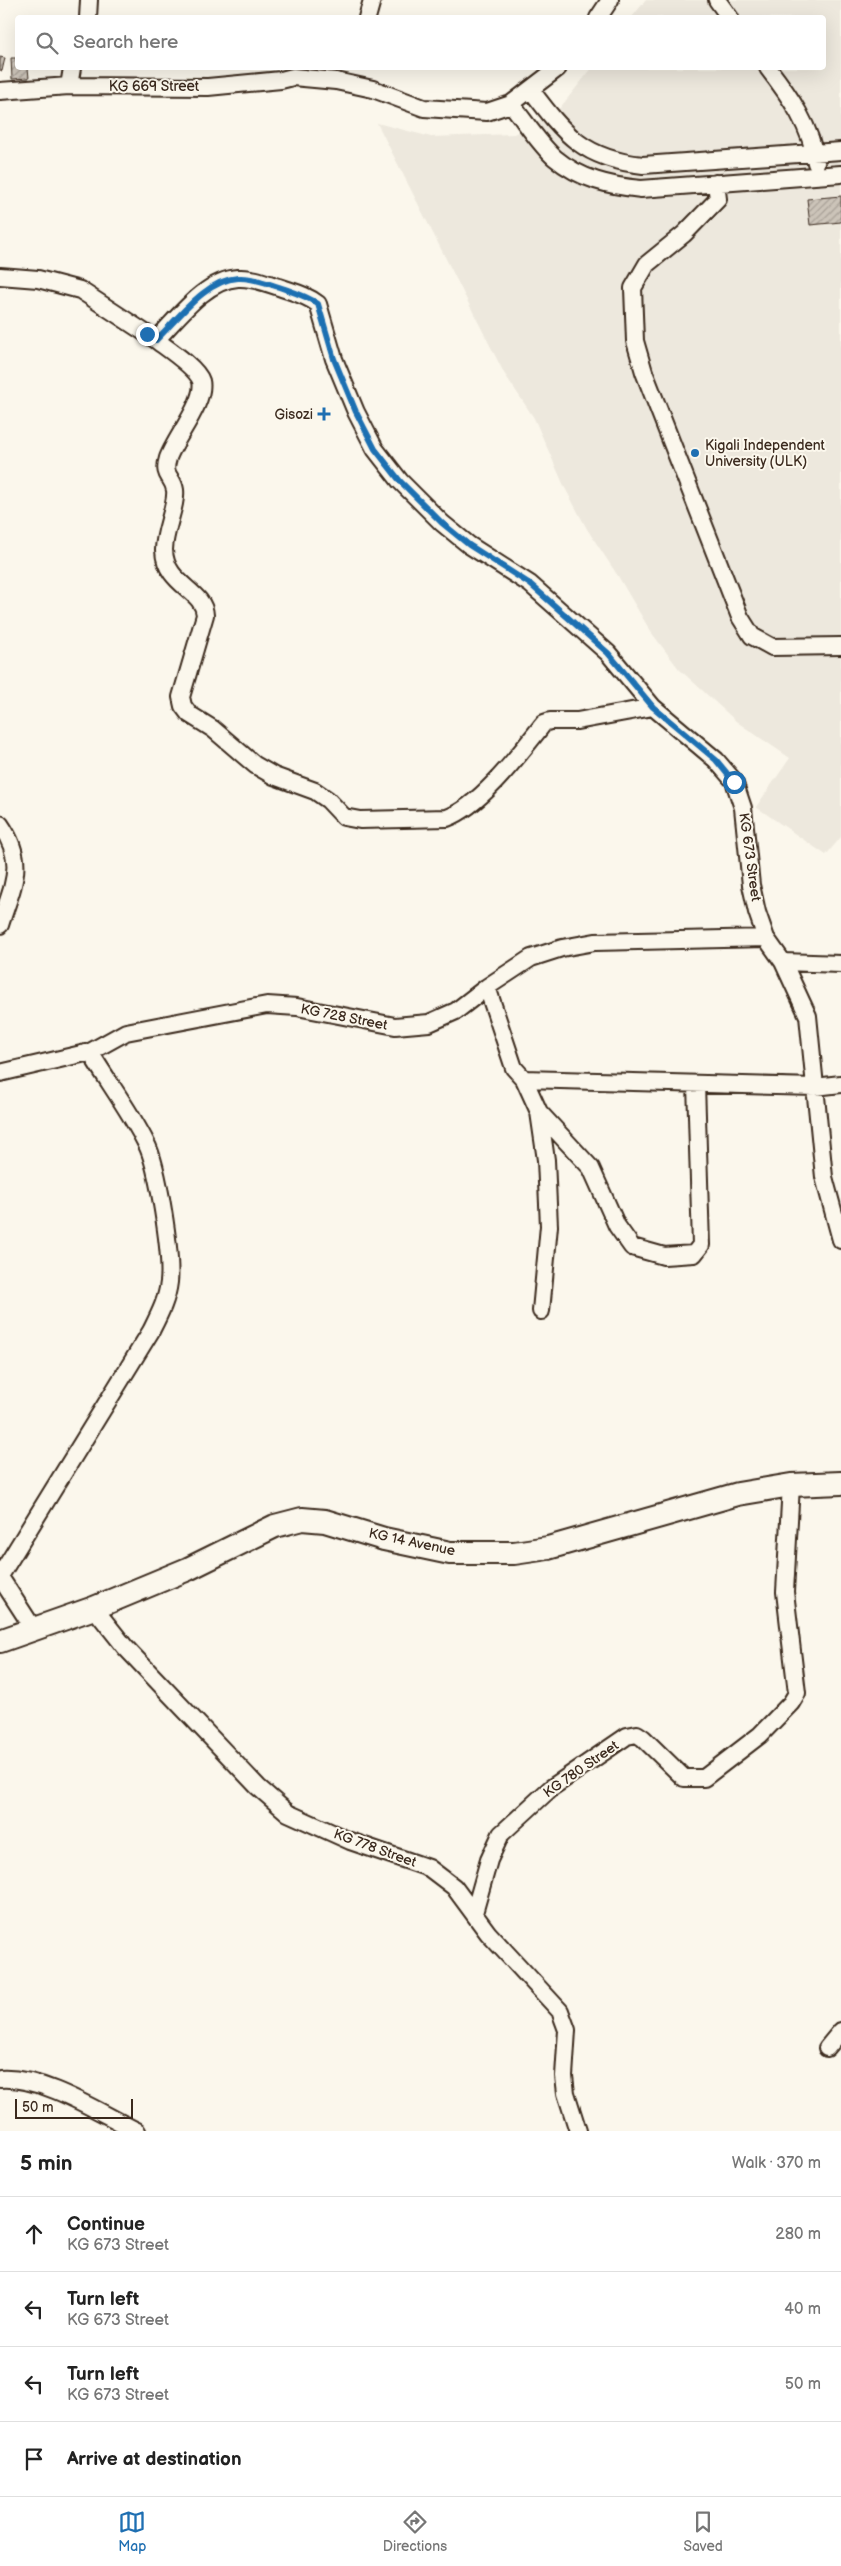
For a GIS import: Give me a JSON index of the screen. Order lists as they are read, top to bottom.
{
  "streets": {
    "main road": ["KG 14 Avenue"],
    "street": [
      "KG 669 Street",
      "KG 673 Street",
      "KG 728 Street",
      "KG 780 Street",
      "KG 778 Street"
    ]
  },
  "crossings": [
    ["KG 673 Street", "KG 728 Street"],
    ["KG 14 Avenue", "KG 780 Street"],
    ["KG 14 Avenue", "KG 778 Street"],
    ["KG 780 Street", "KG 778 Street"]
  ],
  "places": {
    "health": ["Gisozi"],
    "other": ["Kigali Independent University (ULK)"]
  },
  "scale_bar": "50 m",
  "page": {
    "search": "Search here",
    "scale": "50 m",
    "heading": ["5 min", "Walk · 370 m"],
    "list": [
      ["Continue", "KG 673 Street", "280 m"],
      ["Turn left", "KG 673 Street", "40 m"],
      ["Turn left", "KG 673 Street", "50 m"],
      "Arrive at destination"
    ],
    "nav": ["Map", "Directions", "Saved"]
  }
}
